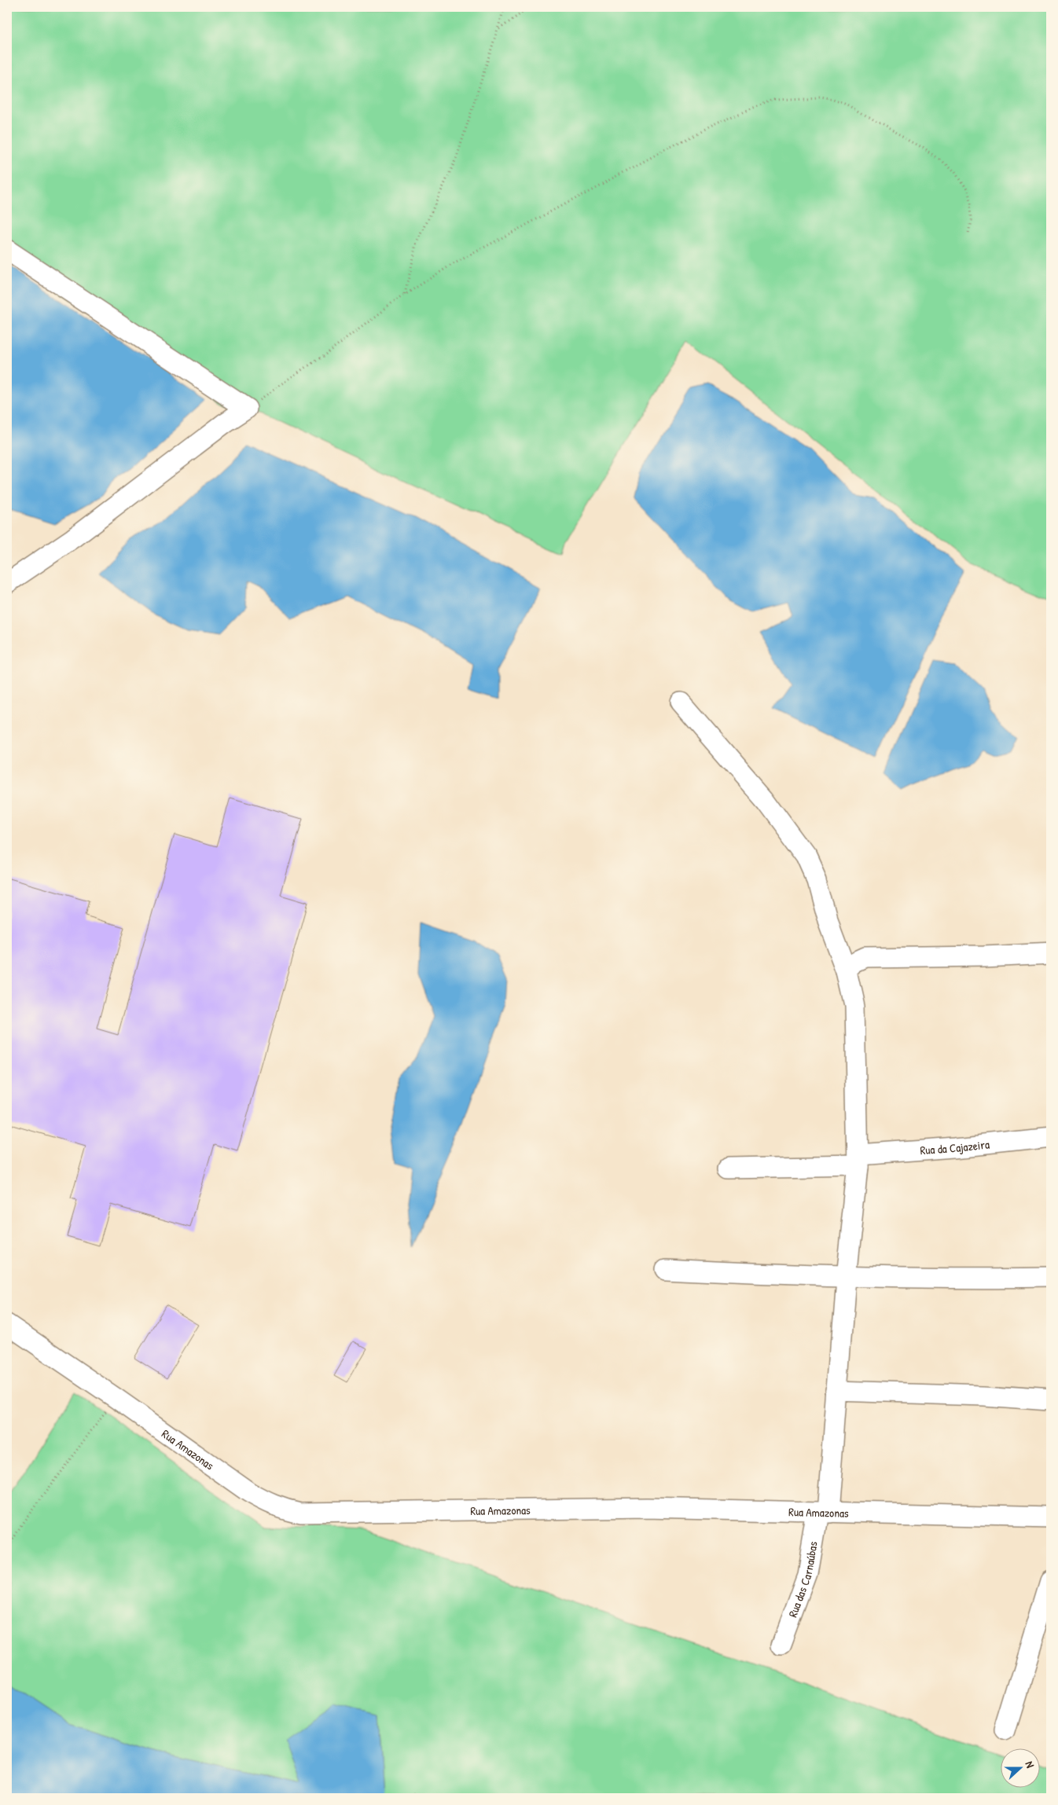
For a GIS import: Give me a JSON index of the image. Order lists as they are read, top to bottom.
{
  "streets": {
    "street": ["Rua da Cajazeira", "Rua Amazonas", "Rua das Carnaúbas"]
  },
  "crossings": [
    ["Rua da Cajazeira", "Rua das Carnaúbas"],
    ["Rua Amazonas", "Rua das Carnaúbas"]
  ],
  "north": "right"
}
